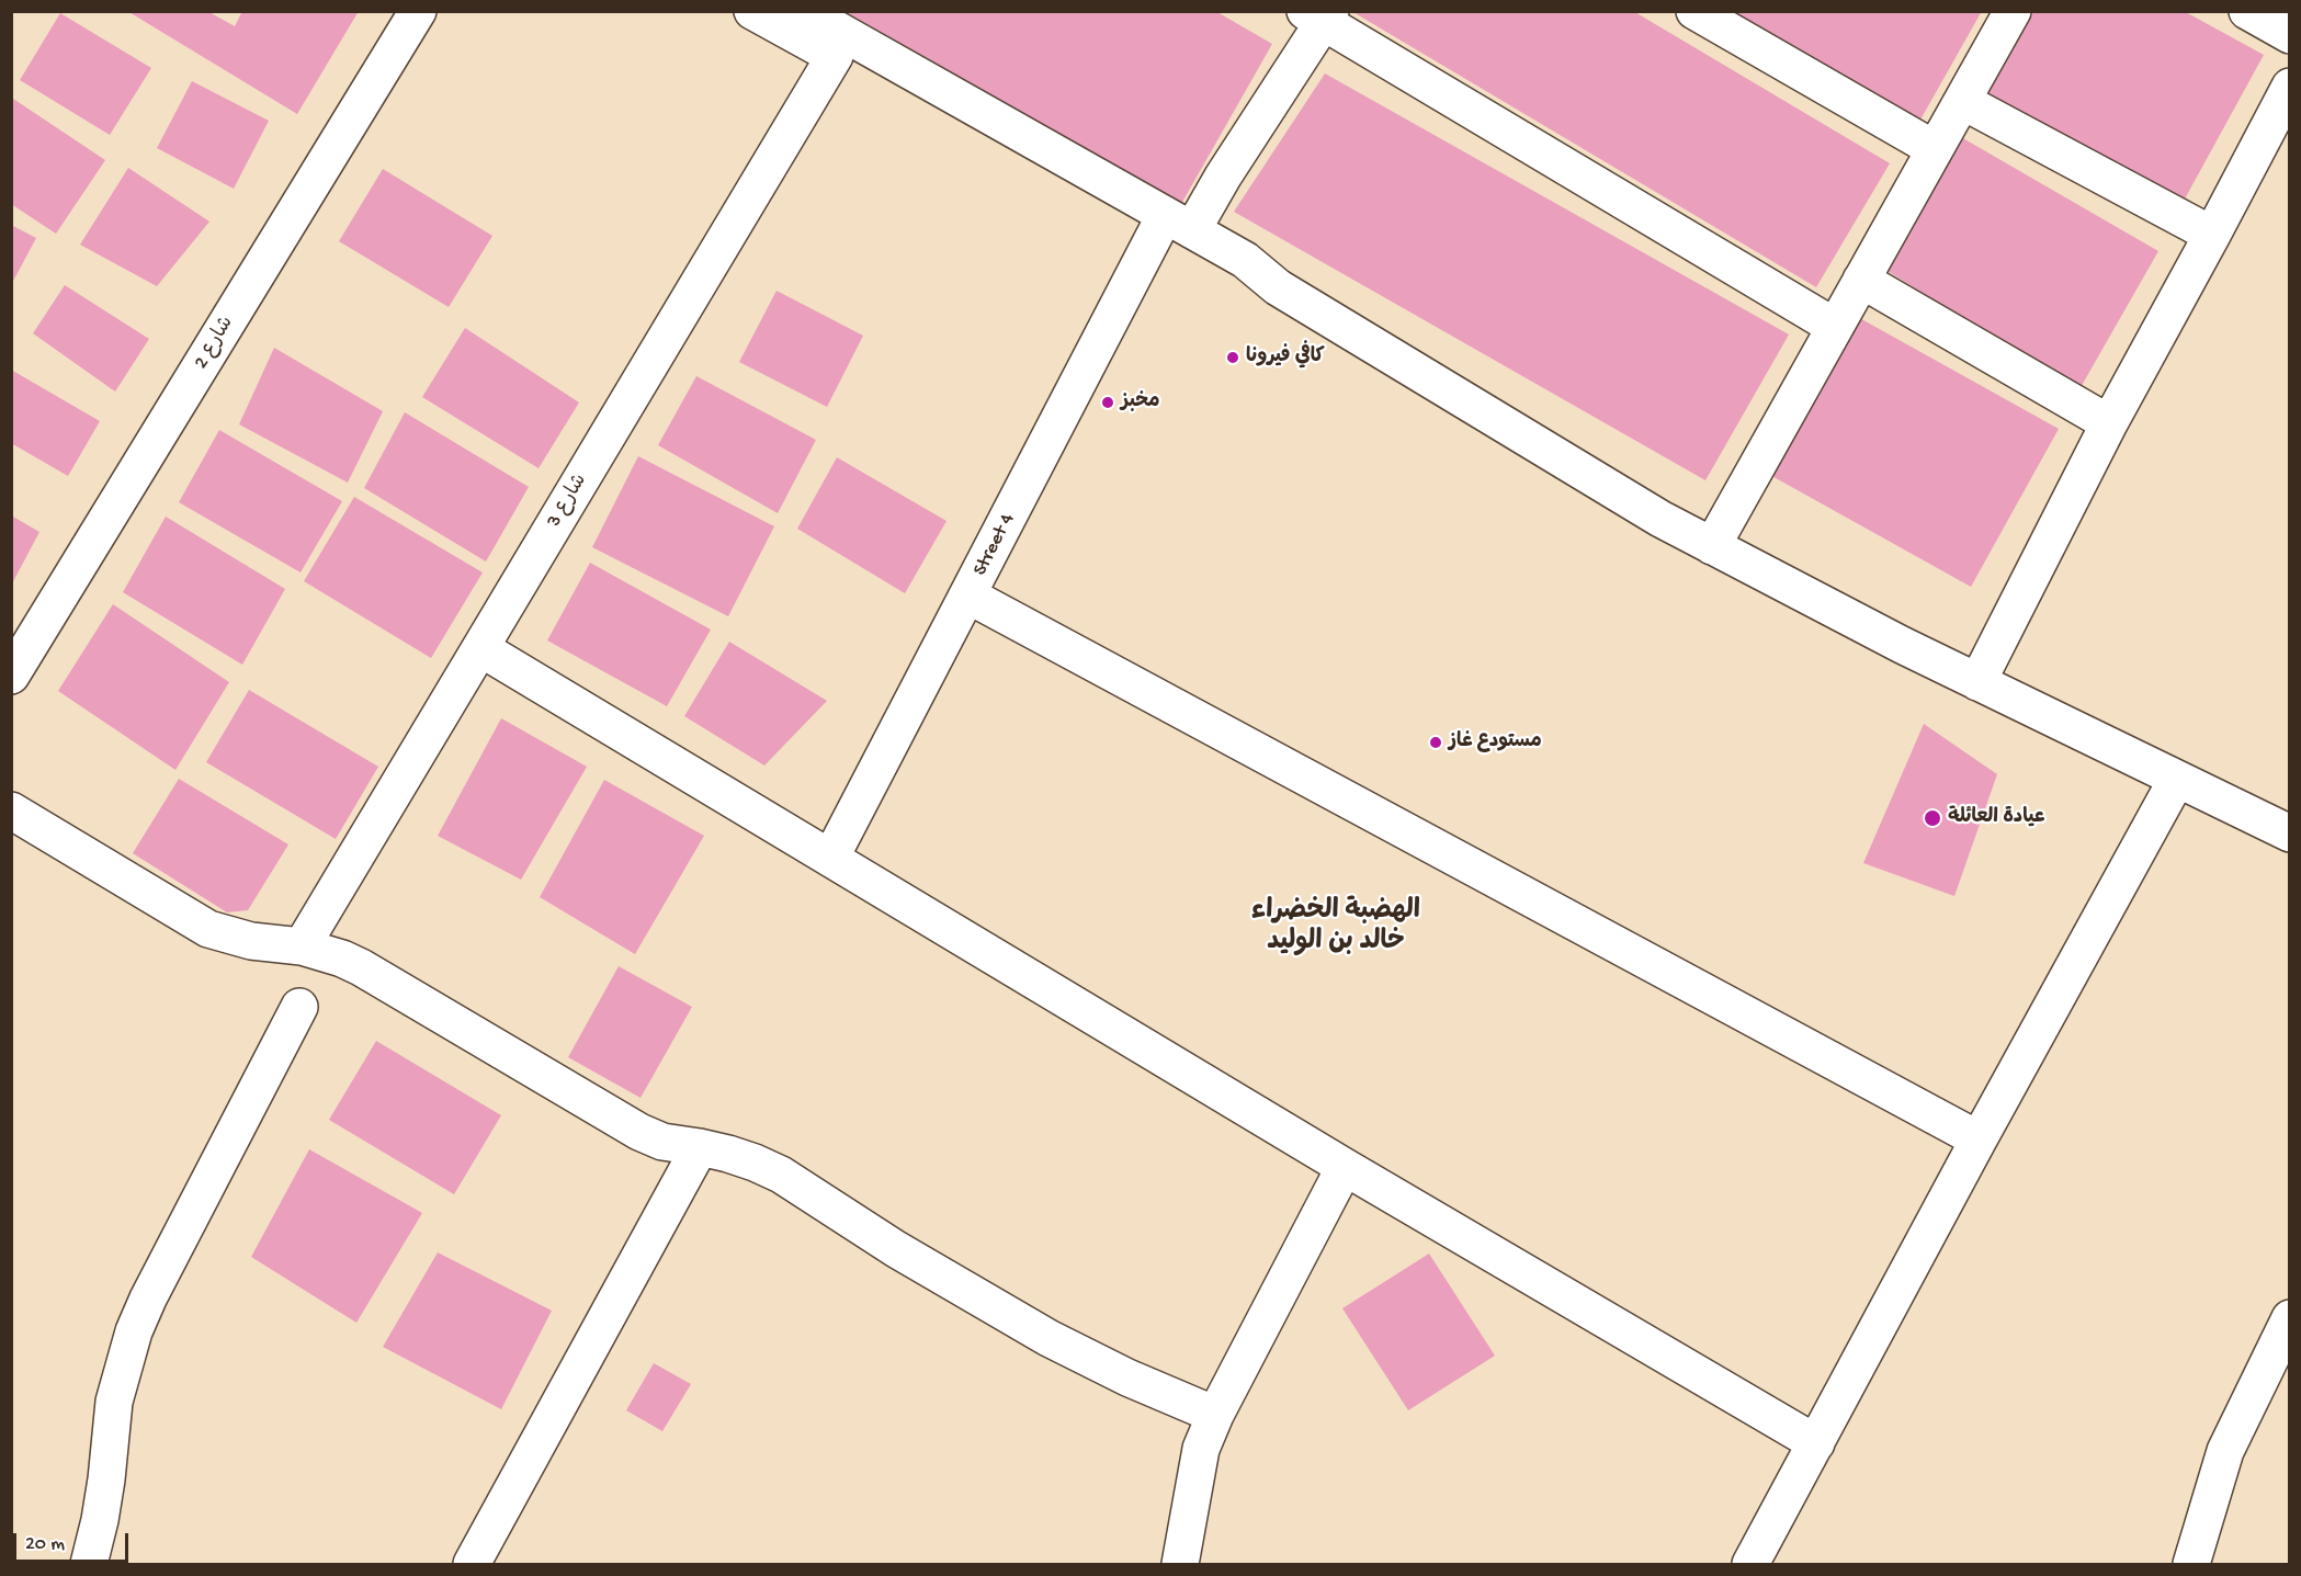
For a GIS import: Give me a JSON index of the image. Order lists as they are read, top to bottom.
{
  "streets": {
    "street": ["شارع 2", "شارع 3", "Street 4"]
  },
  "districts": ["الهضبة الخضراء خالد بن الوليد"],
  "places": [
    "كافي فيرونا",
    "مخبز",
    "مستودع غاز",
    "عيادة العائلة"
  ],
  "scale_bar": "20 m"
}
